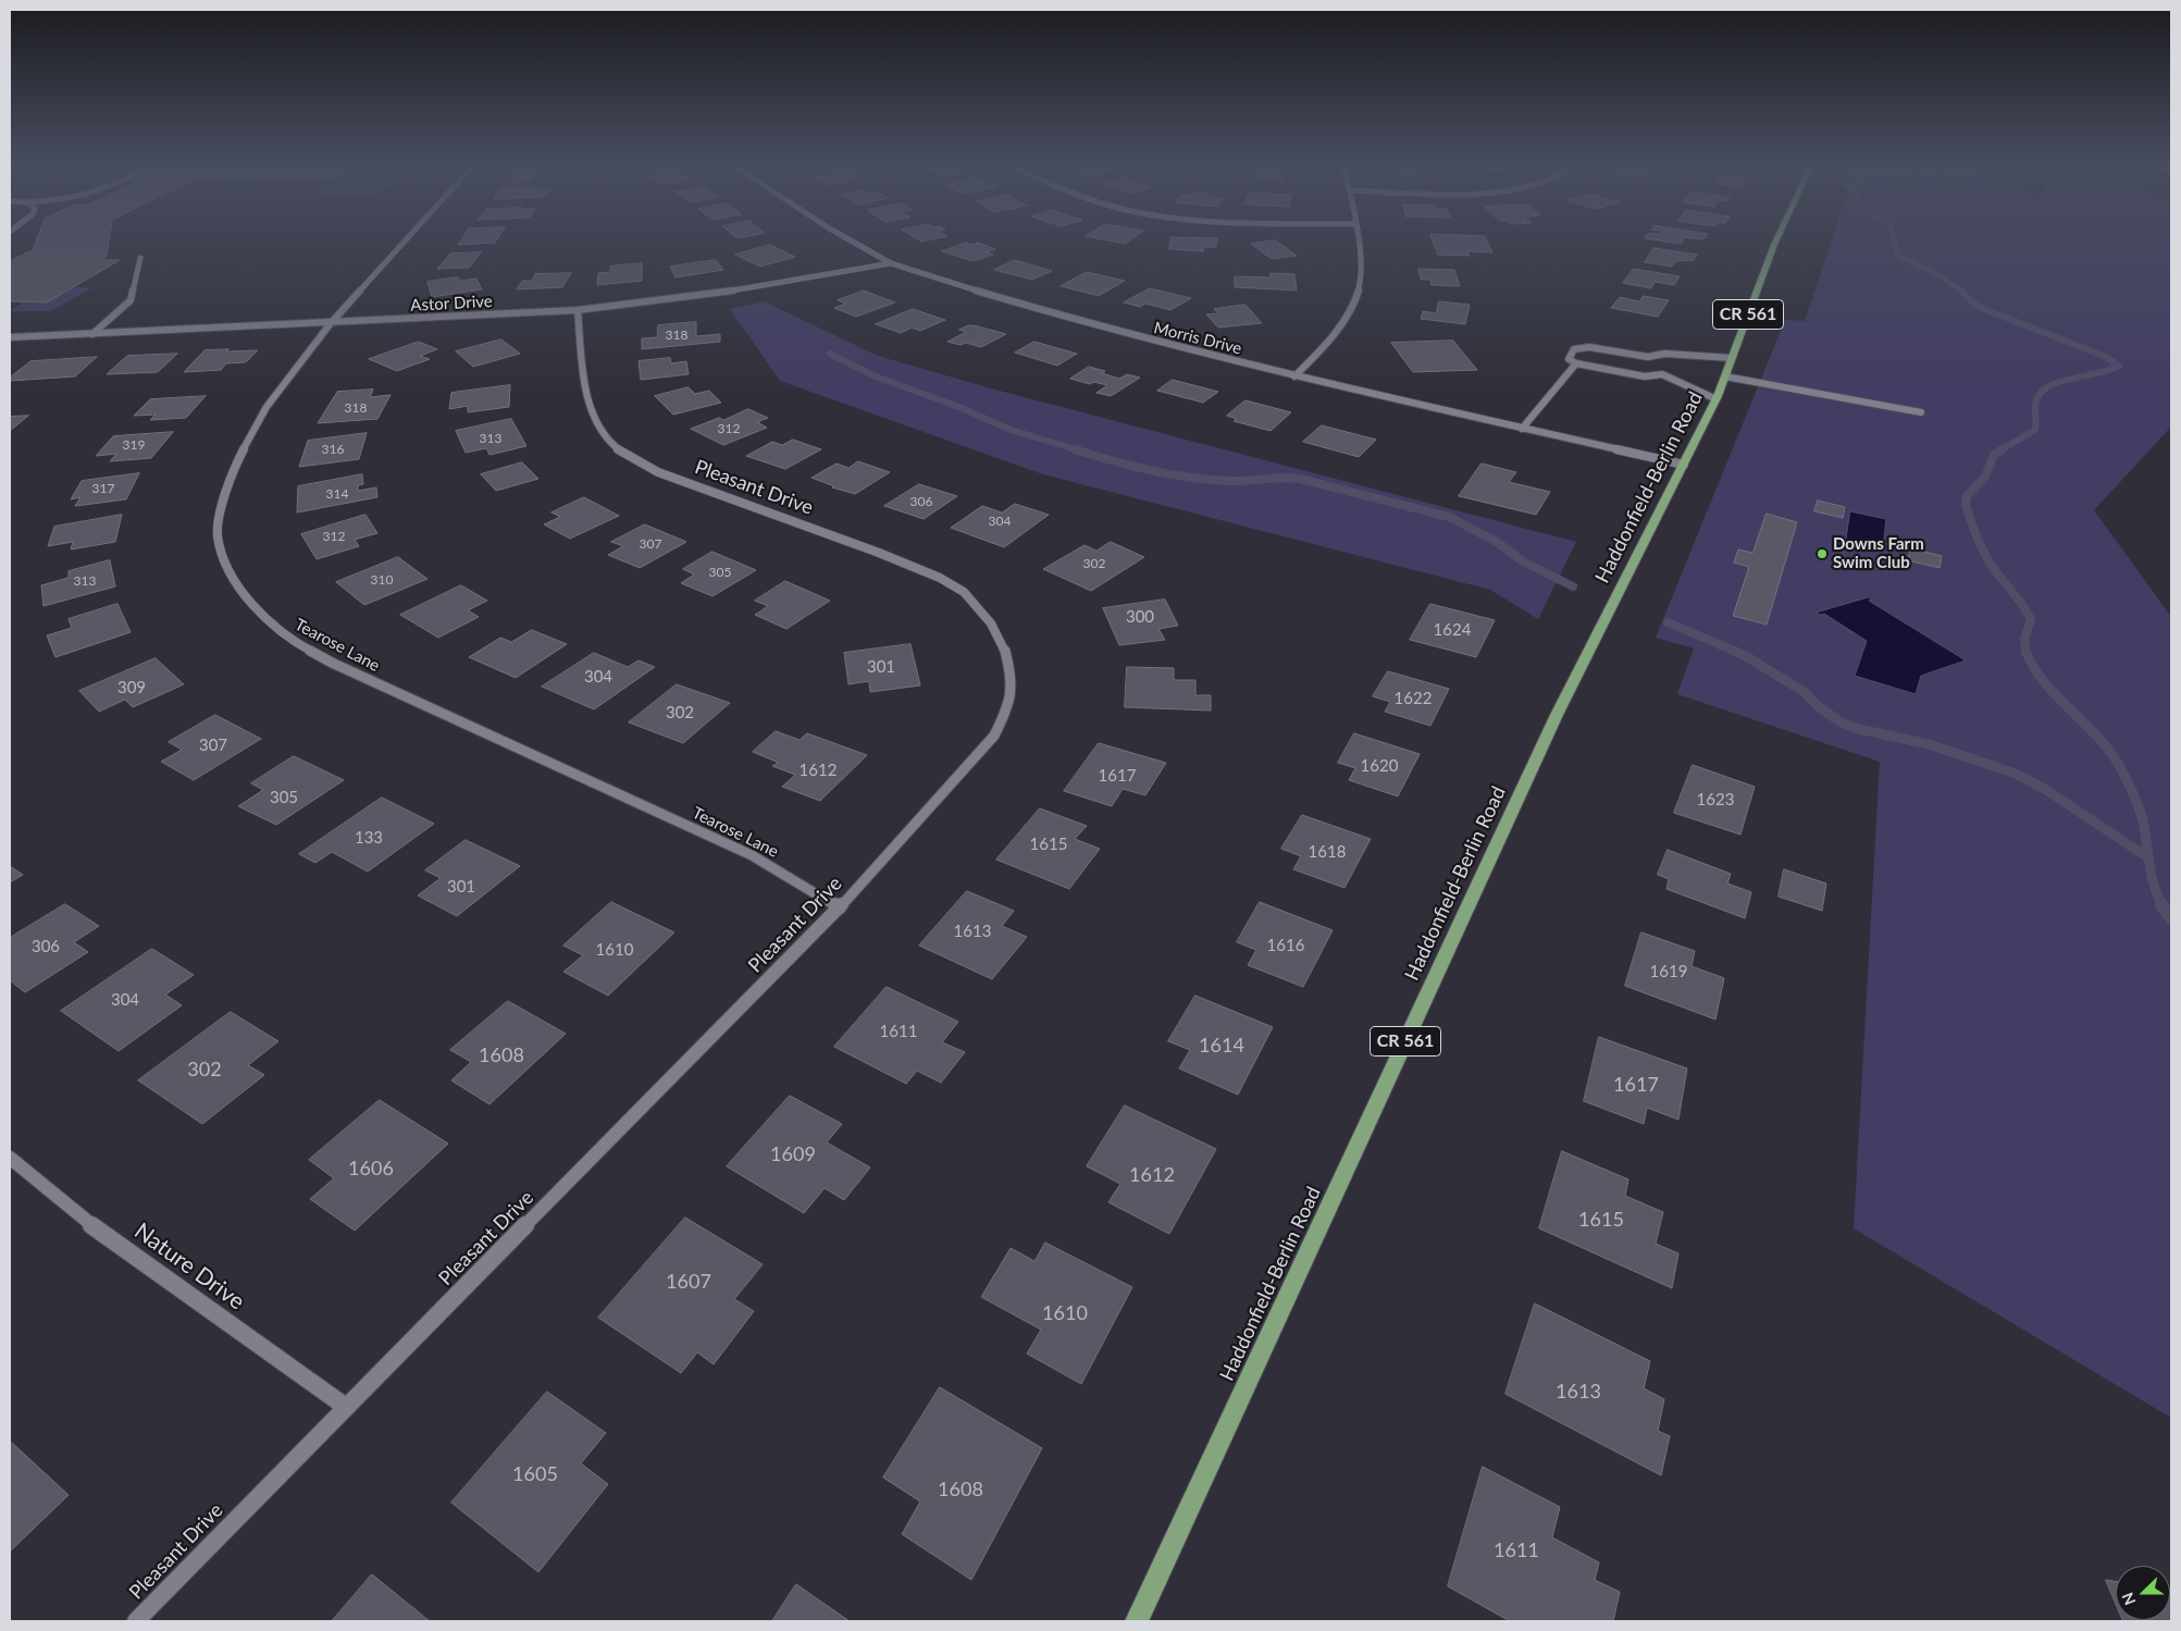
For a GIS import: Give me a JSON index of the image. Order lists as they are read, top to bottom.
{
  "streets": {
    "main road": ["CR 561", "Haddonfield-Berlin Road"],
    "street": [
      "Astor Drive",
      "Morris Drive",
      "Pleasant Drive",
      "Tearose Lane",
      "Nature Drive"
    ]
  },
  "crossings": [
    ["Astor Drive", "Morris Drive"],
    ["Astor Drive", "Pleasant Drive"],
    ["Astor Drive", "Tearose Lane"],
    ["Morris Drive", "Haddonfield-Berlin Road"],
    ["Pleasant Drive", "Tearose Lane"],
    ["Pleasant Drive", "Nature Drive"]
  ],
  "places": ["Downs Farm Swim Club"],
  "house_numbers": [
    "318",
    "318",
    "312",
    "313",
    "319",
    "316",
    "317",
    "314",
    "306",
    "304",
    "312",
    "307",
    "302",
    "305",
    "310",
    "313",
    "300",
    "1624",
    "301",
    "304",
    "309",
    "1622",
    "302",
    "307",
    "1620",
    "1612",
    "1617",
    "305",
    "1623",
    "133",
    "1615",
    "1618",
    "301",
    "1613",
    "1616",
    "306",
    "1610",
    "1619",
    "304",
    "1611",
    "1614",
    "1608",
    "302",
    "1617",
    "1609",
    "1606",
    "1612",
    "1615",
    "1607",
    "1610",
    "1613",
    "1605",
    "1608",
    "1611"
  ],
  "north": "left"
}
